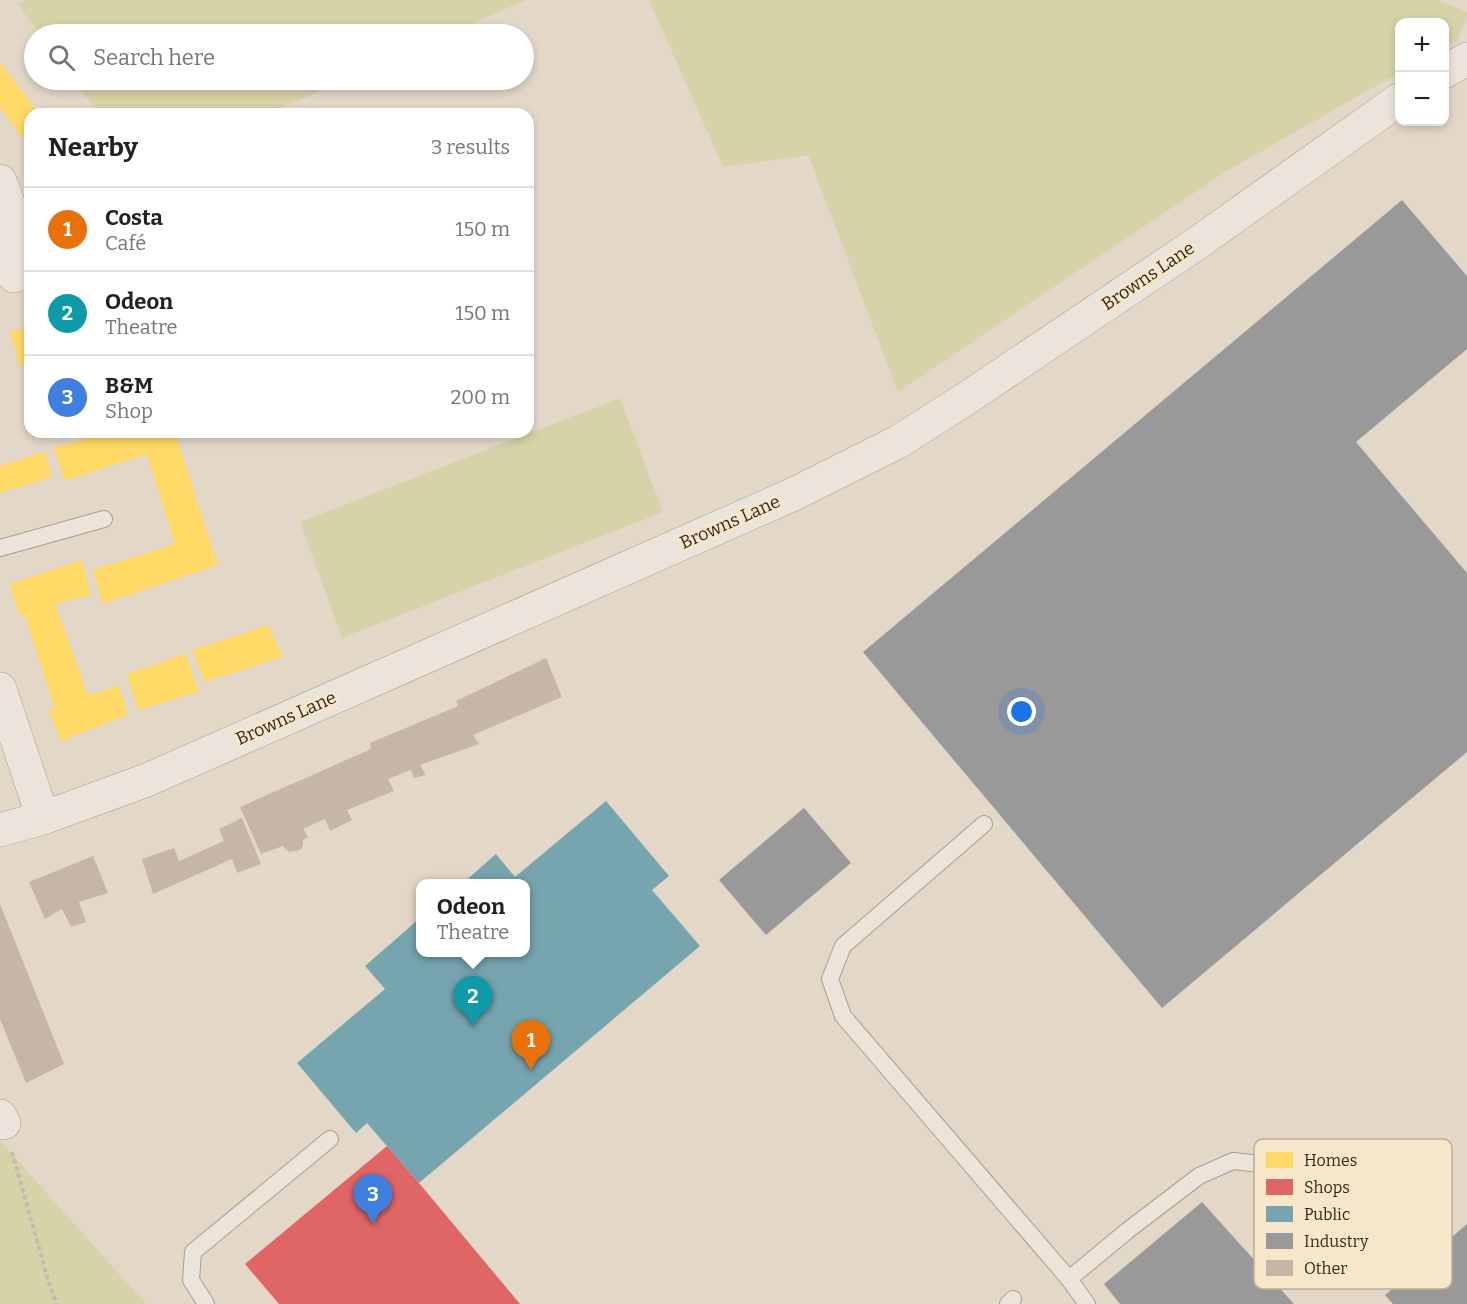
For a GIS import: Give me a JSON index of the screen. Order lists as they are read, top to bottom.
{
  "streets": {
    "street": ["Browns Lane"]
  },
  "legend": [
    "Homes",
    "Shops",
    "Public",
    "Industry",
    "Other"
  ],
  "page": {
    "map_buttons": ["+", "−"],
    "search": "Search here",
    "heading": ["Nearby", "3 results"],
    "list": [
      {
        "mark": "1",
        "name": "Costa",
        "note": "Café",
        "value": "150 m"
      },
      {
        "mark": "2",
        "name": "Odeon",
        "note": "Theatre",
        "value": "150 m"
      },
      {
        "mark": "3",
        "name": "B&M",
        "note": "Shop",
        "value": "200 m"
      }
    ],
    "popup": ["Odeon", "Theatre"],
    "pins": ["2", "1", "3"]
  }
}
